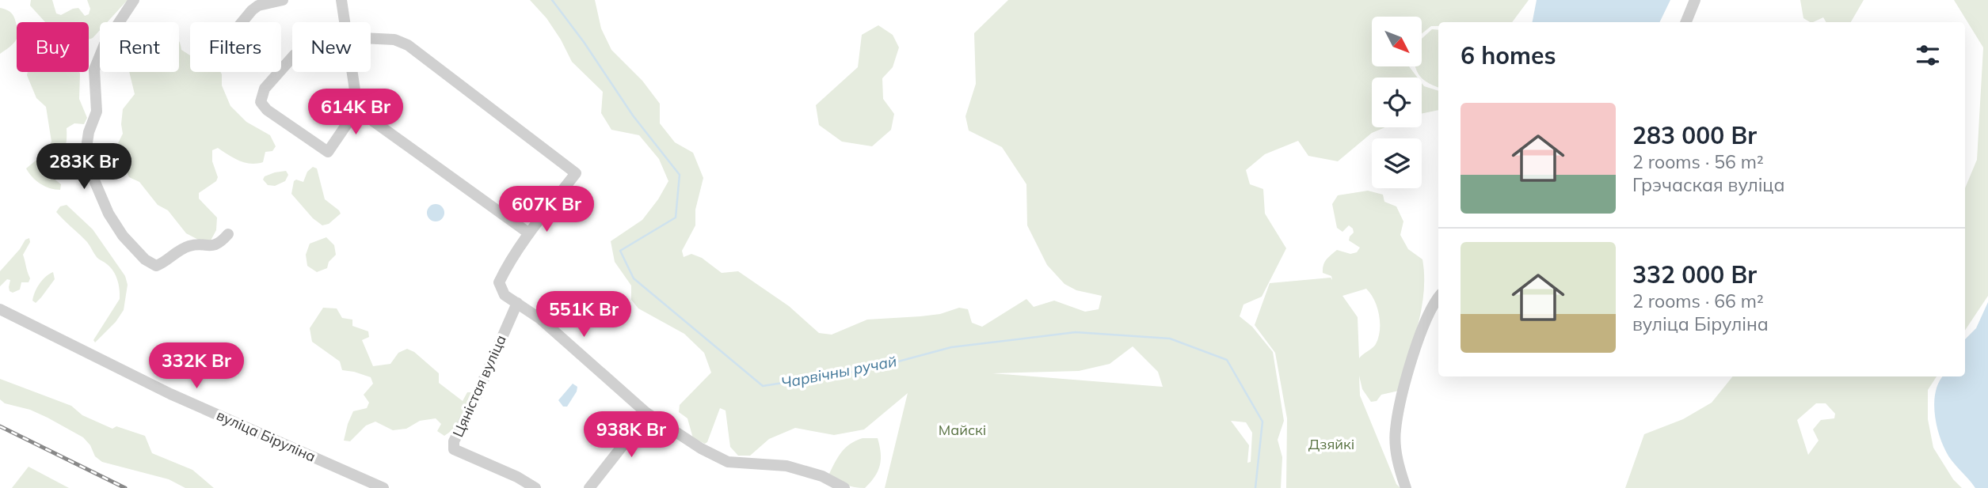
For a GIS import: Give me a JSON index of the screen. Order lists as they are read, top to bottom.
{
  "streets": {
    "street": ["Цяністая вуліца", "вуліца Біруліна"]
  },
  "water": ["Чарвічны ручай"],
  "parks": ["Майскі", "Дзяйкі"],
  "north": "bottom right",
  "page": {
    "chip": [
      "Buy",
      "Rent",
      "Filters",
      "New"
    ],
    "heading": "6 homes",
    "price": [
      "614K Br",
      "283K Br",
      "607K Br",
      "551K Br",
      "332K Br",
      "938K Br"
    ],
    "list": [
      {
        "name": "283 000 Br",
        "note": "2 rooms · 56 m² · Грэчаская вуліца"
      },
      {
        "name": "332 000 Br",
        "note": "2 rooms · 66 m² · вуліца Біруліна"
      }
    ]
  }
}
